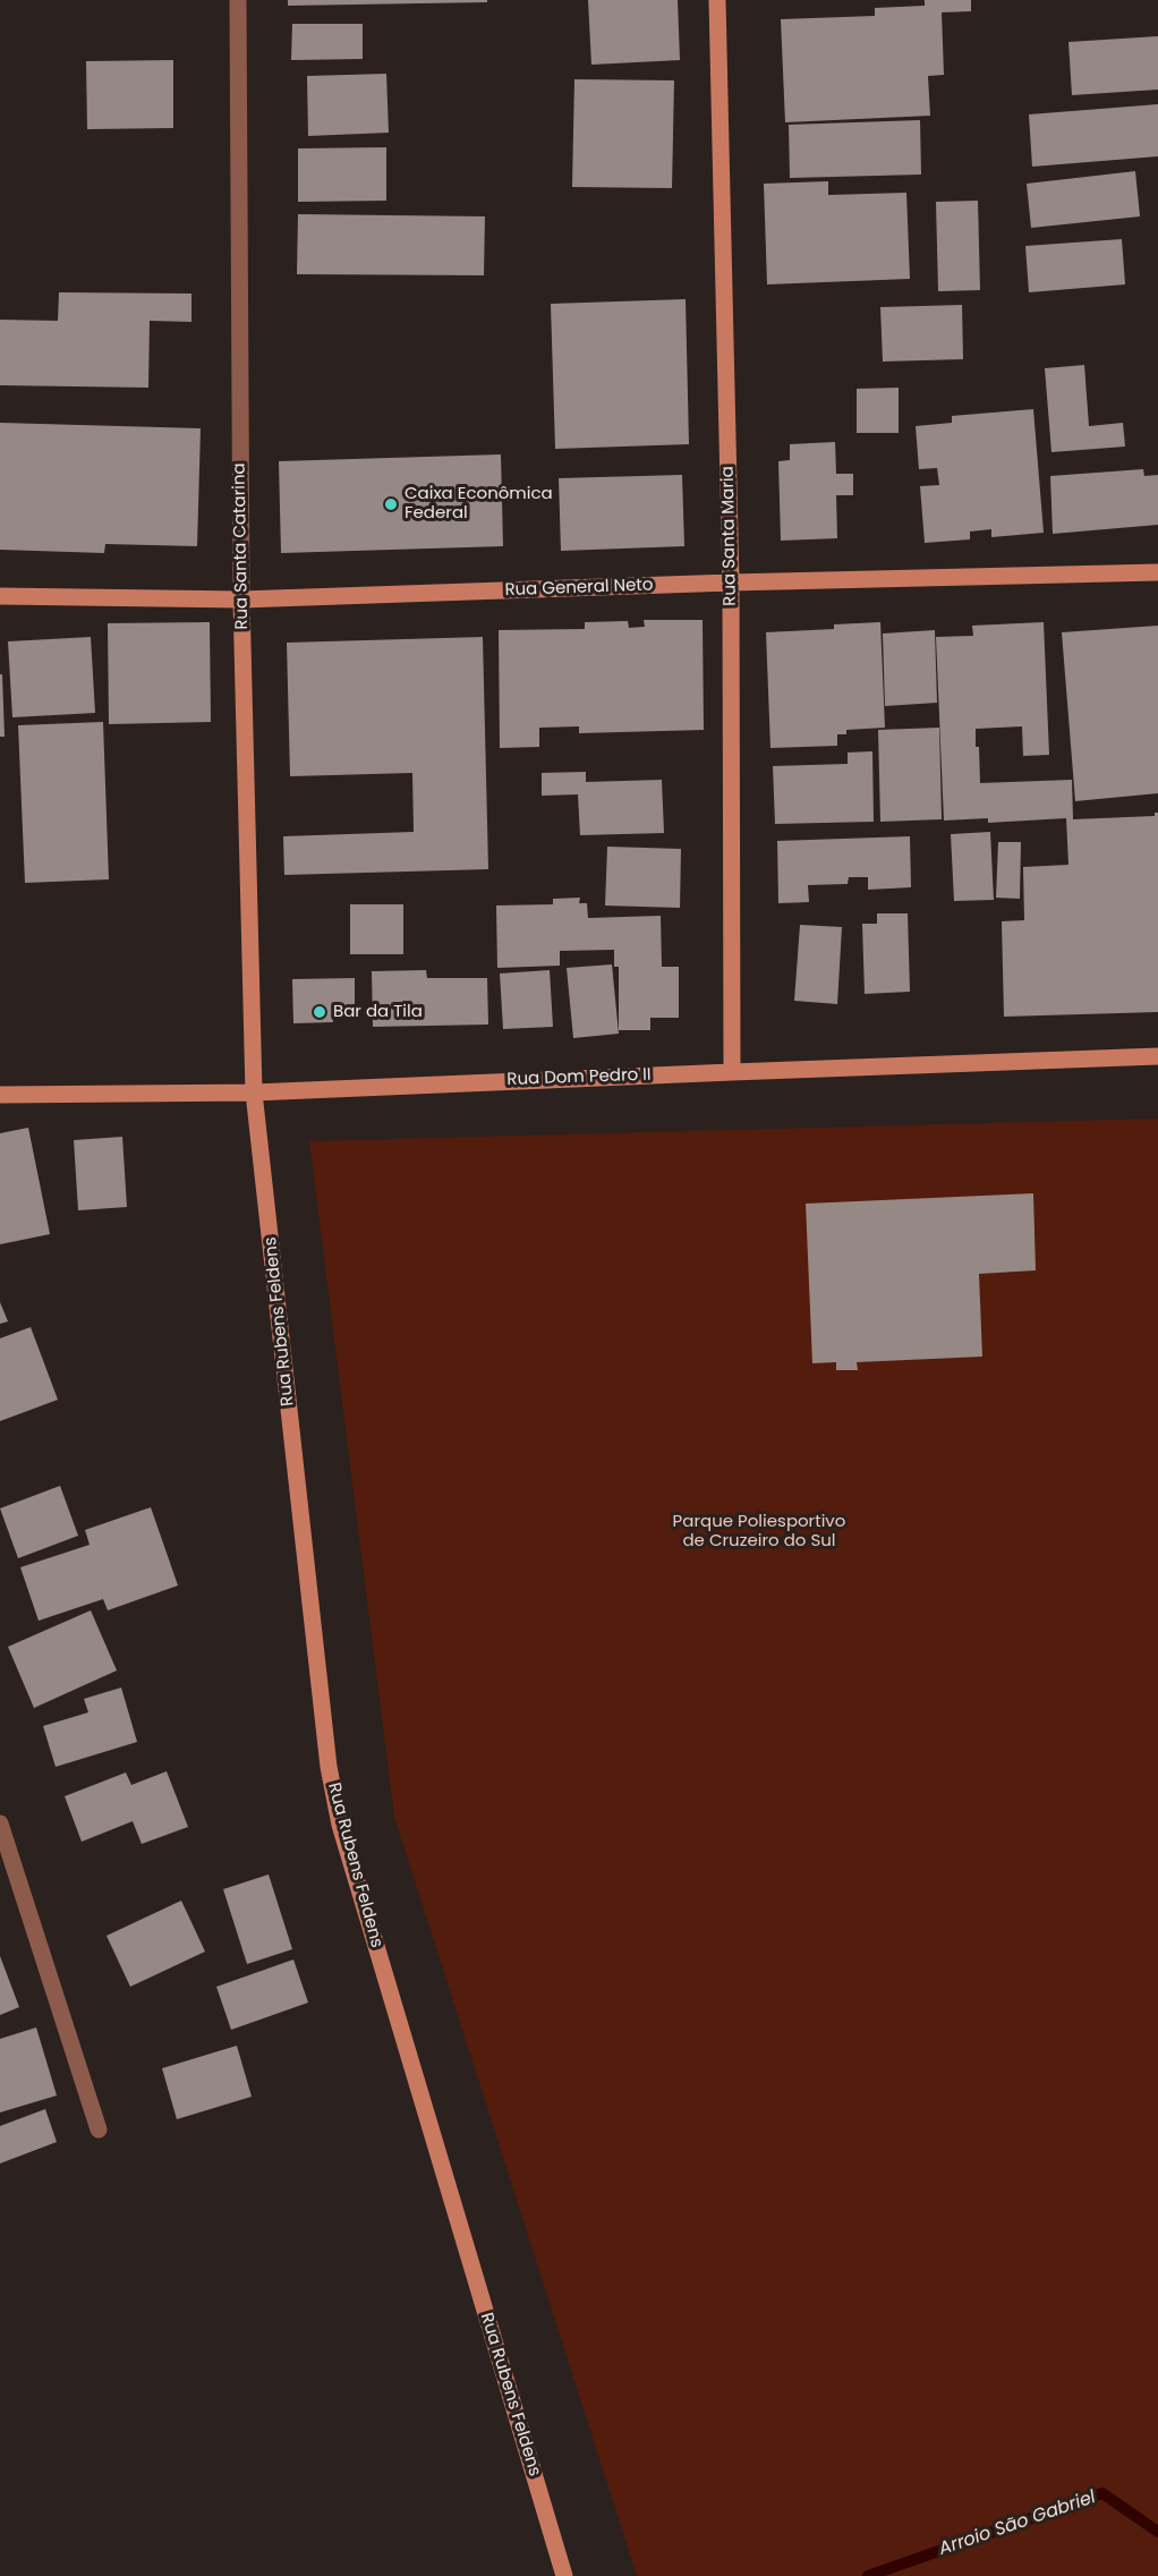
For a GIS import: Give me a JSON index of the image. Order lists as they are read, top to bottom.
{
  "streets": {
    "street": [
      "Rua Santa Maria",
      "Rua Santa Catarina",
      "Rua General Neto",
      "Rua Dom Pedro II",
      "Rua Rubens Feldens"
    ]
  },
  "crossings": [
    ["Rua Santa Maria", "Rua General Neto"],
    ["Rua Santa Maria", "Rua Dom Pedro II"],
    ["Rua Santa Catarina", "Rua General Neto"],
    ["Rua Santa Catarina", "Rua Dom Pedro II"],
    ["Rua Santa Catarina", "Rua Rubens Feldens"],
    ["Rua Dom Pedro II", "Rua Rubens Feldens"]
  ],
  "water": ["Arroio São Gabriel"],
  "parks": ["Parque Poliesportivo de Cruzeiro do Sul"],
  "places": ["Caixa Econômica Federal", "Bar da Tila"]
}
